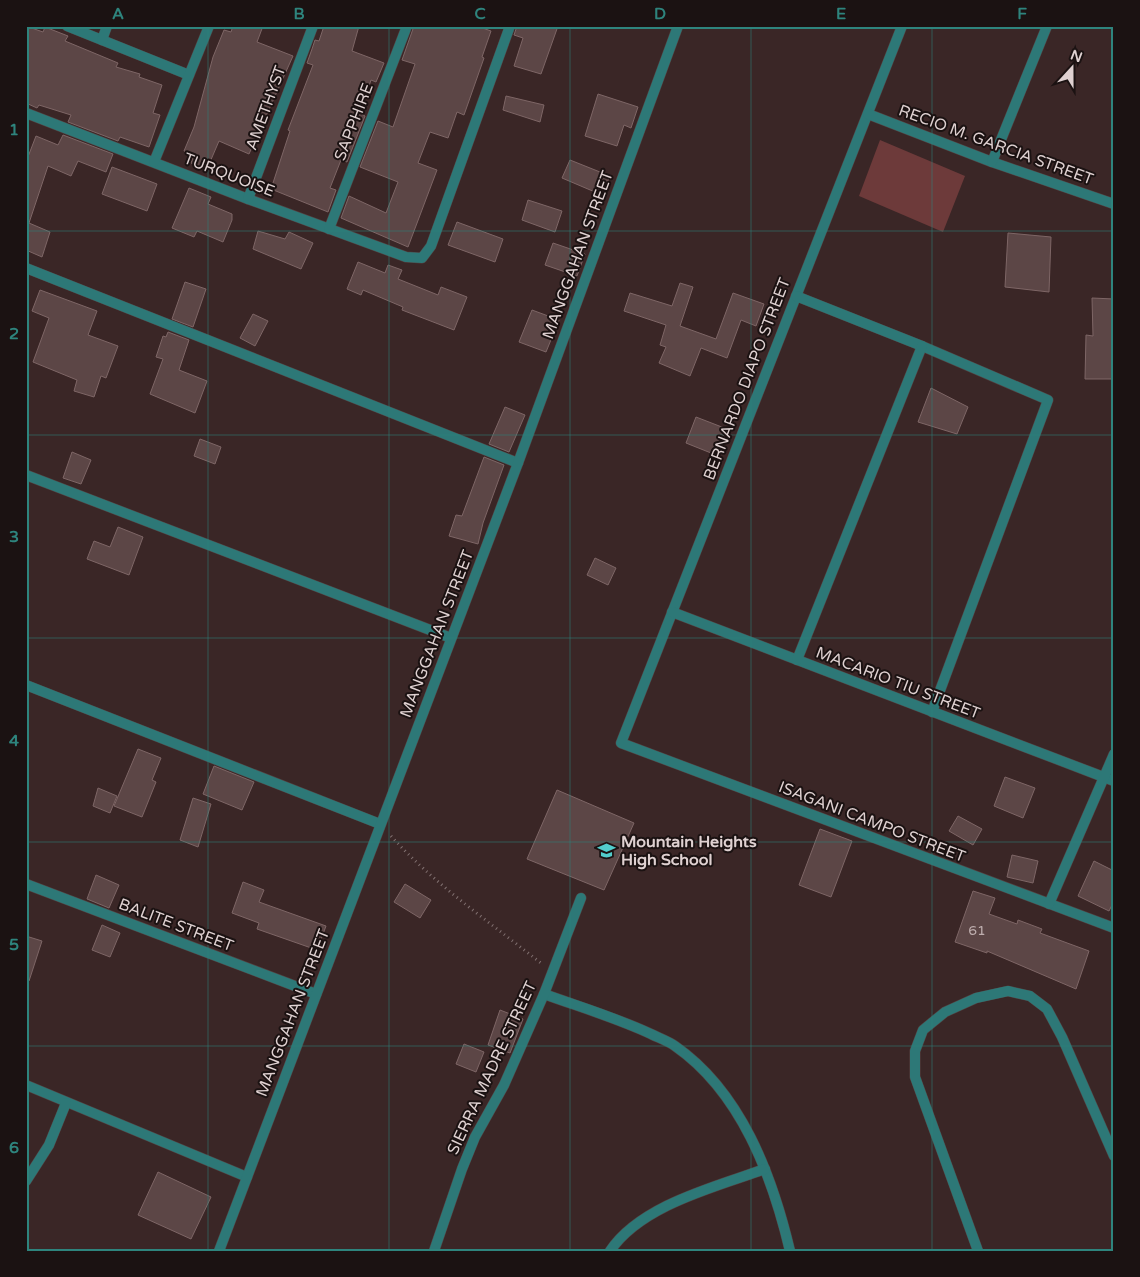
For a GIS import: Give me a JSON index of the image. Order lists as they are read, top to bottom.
{
  "streets": {
    "street": [
      "AMETHYST",
      "SAPPHIRE",
      "RECIO M. GARCIA STREET",
      "TURQUOISE",
      "MANGGAHAN STREET",
      "BERNARDO DIAPO STREET",
      "MACARIO TIU STREET",
      "ISAGANI CAMPO STREET",
      "BALITE STREET",
      "SIERRA MADRE STREET"
    ]
  },
  "crossings": [
    ["AMETHYST", "TURQUOISE"],
    ["SAPPHIRE", "TURQUOISE"],
    ["RECIO M. GARCIA STREET", "BERNARDO DIAPO STREET"],
    ["MANGGAHAN STREET", "BALITE STREET"],
    ["BERNARDO DIAPO STREET", "MACARIO TIU STREET"],
    ["BERNARDO DIAPO STREET", "ISAGANI CAMPO STREET"]
  ],
  "places": {
    "school or university": ["Mountain Heights High School"]
  },
  "house_numbers": ["61"],
  "north": "top",
  "grid": {
    "columns": [
      "A",
      "B",
      "C",
      "D",
      "E",
      "F"
    ],
    "rows": [
      "1",
      "2",
      "3",
      "4",
      "5",
      "6"
    ]
  }
}
